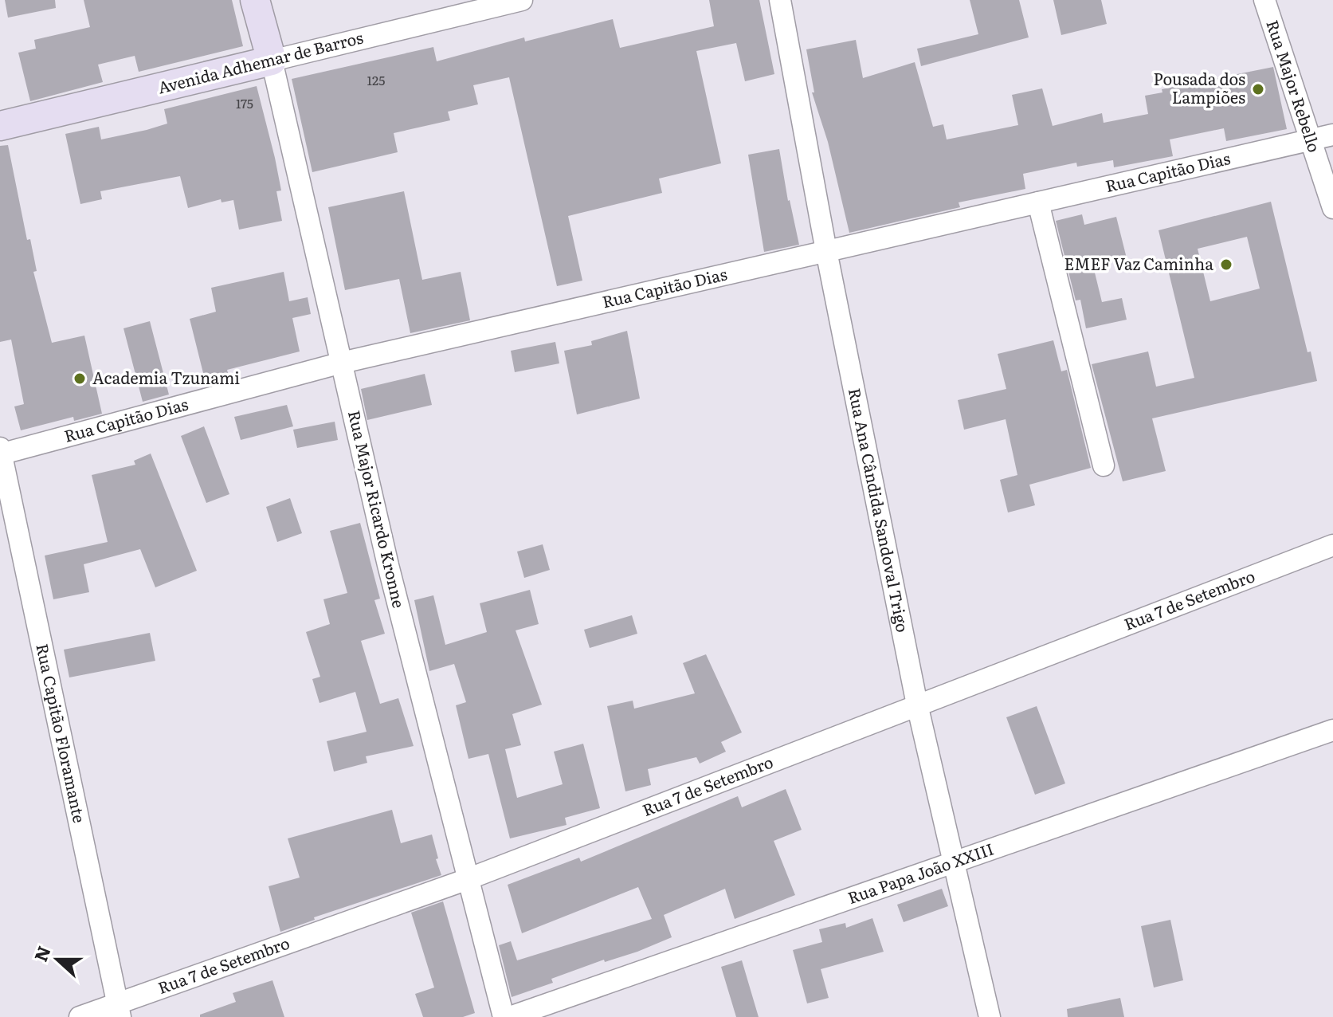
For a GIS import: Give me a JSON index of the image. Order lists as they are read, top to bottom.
{
  "streets": {
    "main road": ["Avenida Adhemar de Barros", "Rua Major Ricardo Kronne"],
    "street": [
      "Rua Major Rebello",
      "Rua Capitão Dias",
      "Rua Ana Cândida Sandoval Trigo",
      "Rua 7 de Setembro",
      "Rua Capitão Floramante",
      "Rua Papa João XXIII"
    ]
  },
  "crossings": [
    ["Avenida Adhemar de Barros", "Rua Major Ricardo Kronne"],
    ["Rua Major Rebello", "Rua Capitão Dias"],
    ["Rua Capitão Dias", "Rua Major Ricardo Kronne"],
    ["Rua Capitão Dias", "Rua Ana Cândida Sandoval Trigo"],
    ["Rua Capitão Dias", "Rua Capitão Floramante"],
    ["Rua Major Ricardo Kronne", "Rua 7 de Setembro"],
    ["Rua Ana Cândida Sandoval Trigo", "Rua 7 de Setembro"],
    ["Rua Ana Cândida Sandoval Trigo", "Rua Papa João XXIII"],
    ["Rua 7 de Setembro", "Rua Capitão Floramante"]
  ],
  "places": ["Pousada dos Lampiões", "EMEF Vaz Caminha", "Academia Tzunami"],
  "house_numbers": ["125", "175"],
  "north": "left"
}
